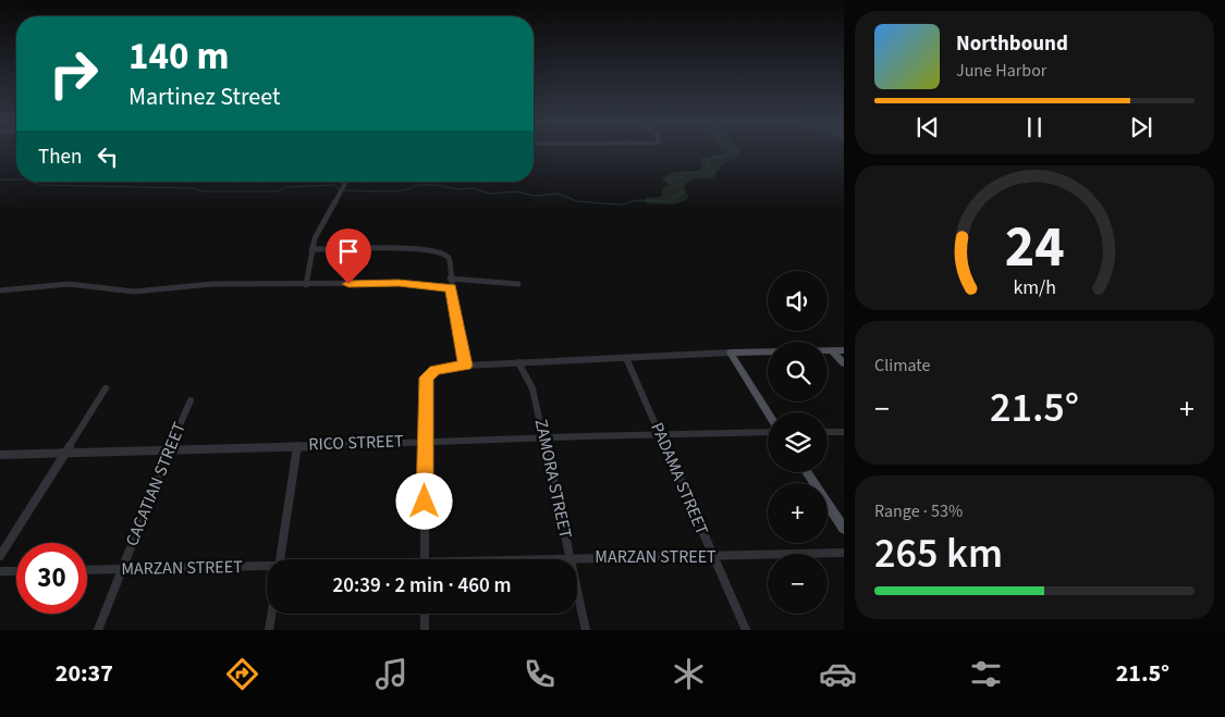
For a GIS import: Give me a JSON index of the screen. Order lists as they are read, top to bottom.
{
  "streets": {
    "street": [
      "RICO STREET",
      "ZAMORA STREET",
      "PADAMA STREET",
      "CACATIAN STREET",
      "MARZAN STREET"
    ]
  },
  "crossings": [
    ["RICO STREET", "ZAMORA STREET"],
    ["RICO STREET", "PADAMA STREET"],
    ["RICO STREET", "CACATIAN STREET"],
    ["ZAMORA STREET", "MARZAN STREET"],
    ["PADAMA STREET", "MARZAN STREET"],
    ["CACATIAN STREET", "MARZAN STREET"]
  ],
  "page": {
    "turn": ["140 m", "Martinez Street"],
    "song": ["Northbound", "June Harbor"],
    "then": "Then",
    "map_buttons": ["+", "−"],
    "tile": [
      "Climate",
      ["Range · 53%", "265 km"]
    ],
    "heat": ["−", "21.5°", "+"],
    "limit": "30",
    "trip": "20:39 · 2 min · 460 m",
    "tabs": ["20:37", "21.5°"],
    "gauge": ["24", "km/h"]
  }
}
